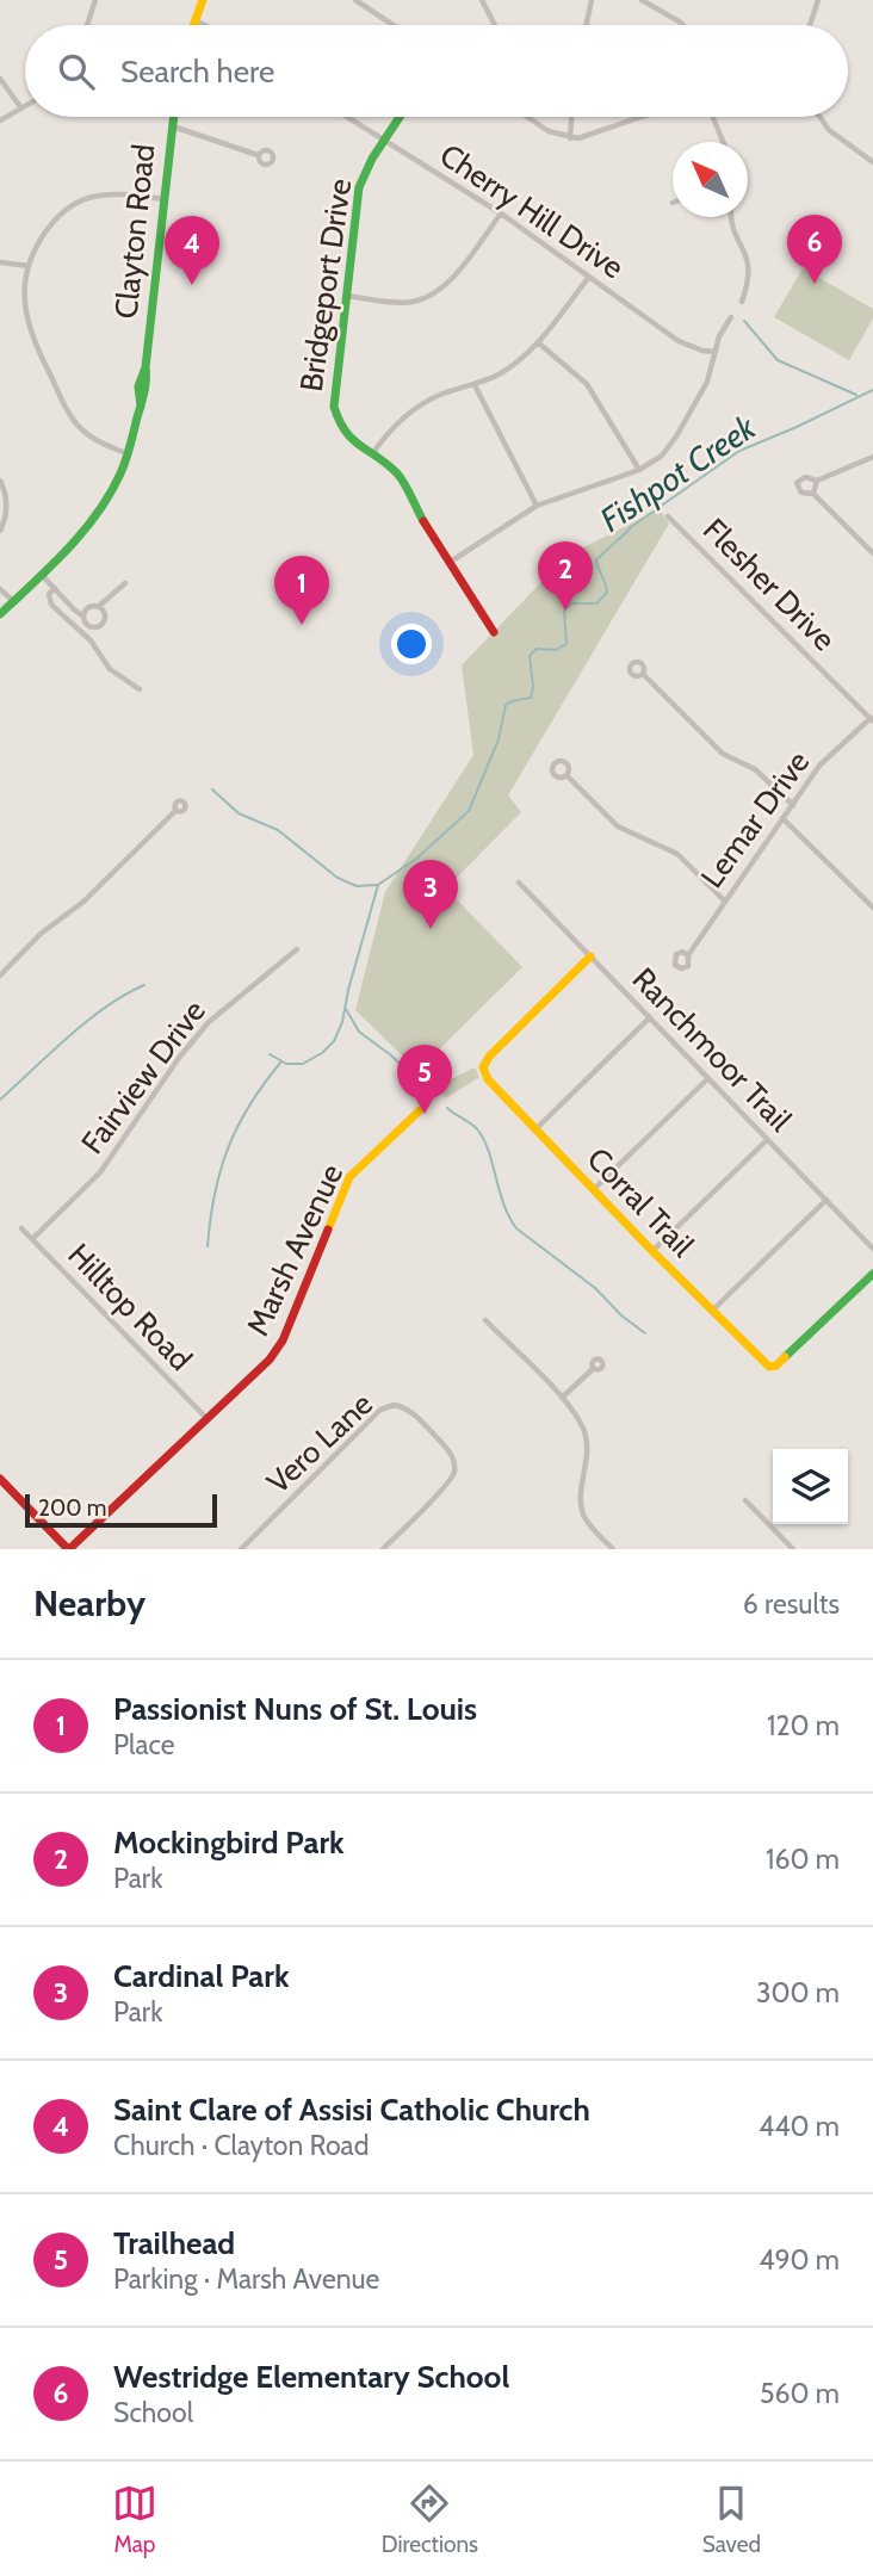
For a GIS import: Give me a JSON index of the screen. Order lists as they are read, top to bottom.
{
  "streets": {
    "street": [
      "Cherry Hill Drive",
      "Clayton Road",
      "Bridgeport Drive",
      "Flesher Drive",
      "Lemar Drive",
      "Ranchmoor Trail",
      "Fairview Drive",
      "Corral Trail",
      "Marsh Avenue",
      "Hilltop Road",
      "Vero Lane"
    ]
  },
  "crossings": [
    ["Cherry Hill Drive", "Bridgeport Drive"],
    ["Flesher Drive", "Lemar Drive"],
    ["Ranchmoor Trail", "Corral Trail"],
    ["Fairview Drive", "Hilltop Road"],
    ["Marsh Avenue", "Hilltop Road"]
  ],
  "water": ["Fishpot Creek"],
  "scale_bar": "200 m",
  "north": "top left",
  "page": {
    "search": "Search here",
    "pins": [
      "6",
      "4",
      "2",
      "1",
      "3",
      "5"
    ],
    "scale": "200 m",
    "heading": ["Nearby", "6 results"],
    "list": [
      {
        "mark": "1",
        "name": "Passionist Nuns of St. Louis",
        "note": "Place",
        "value": "120 m"
      },
      {
        "mark": "2",
        "name": "Mockingbird Park",
        "note": "Park",
        "value": "160 m"
      },
      {
        "mark": "3",
        "name": "Cardinal Park",
        "note": "Park",
        "value": "300 m"
      },
      {
        "mark": "4",
        "name": "Saint Clare of Assisi Catholic Church",
        "note": "Church · Clayton Road",
        "value": "440 m"
      },
      {
        "mark": "5",
        "name": "Trailhead",
        "note": "Parking · Marsh Avenue",
        "value": "490 m"
      },
      {
        "mark": "6",
        "name": "Westridge Elementary School",
        "note": "School",
        "value": "560 m"
      }
    ],
    "nav": ["Map", "Directions", "Saved"]
  }
}
